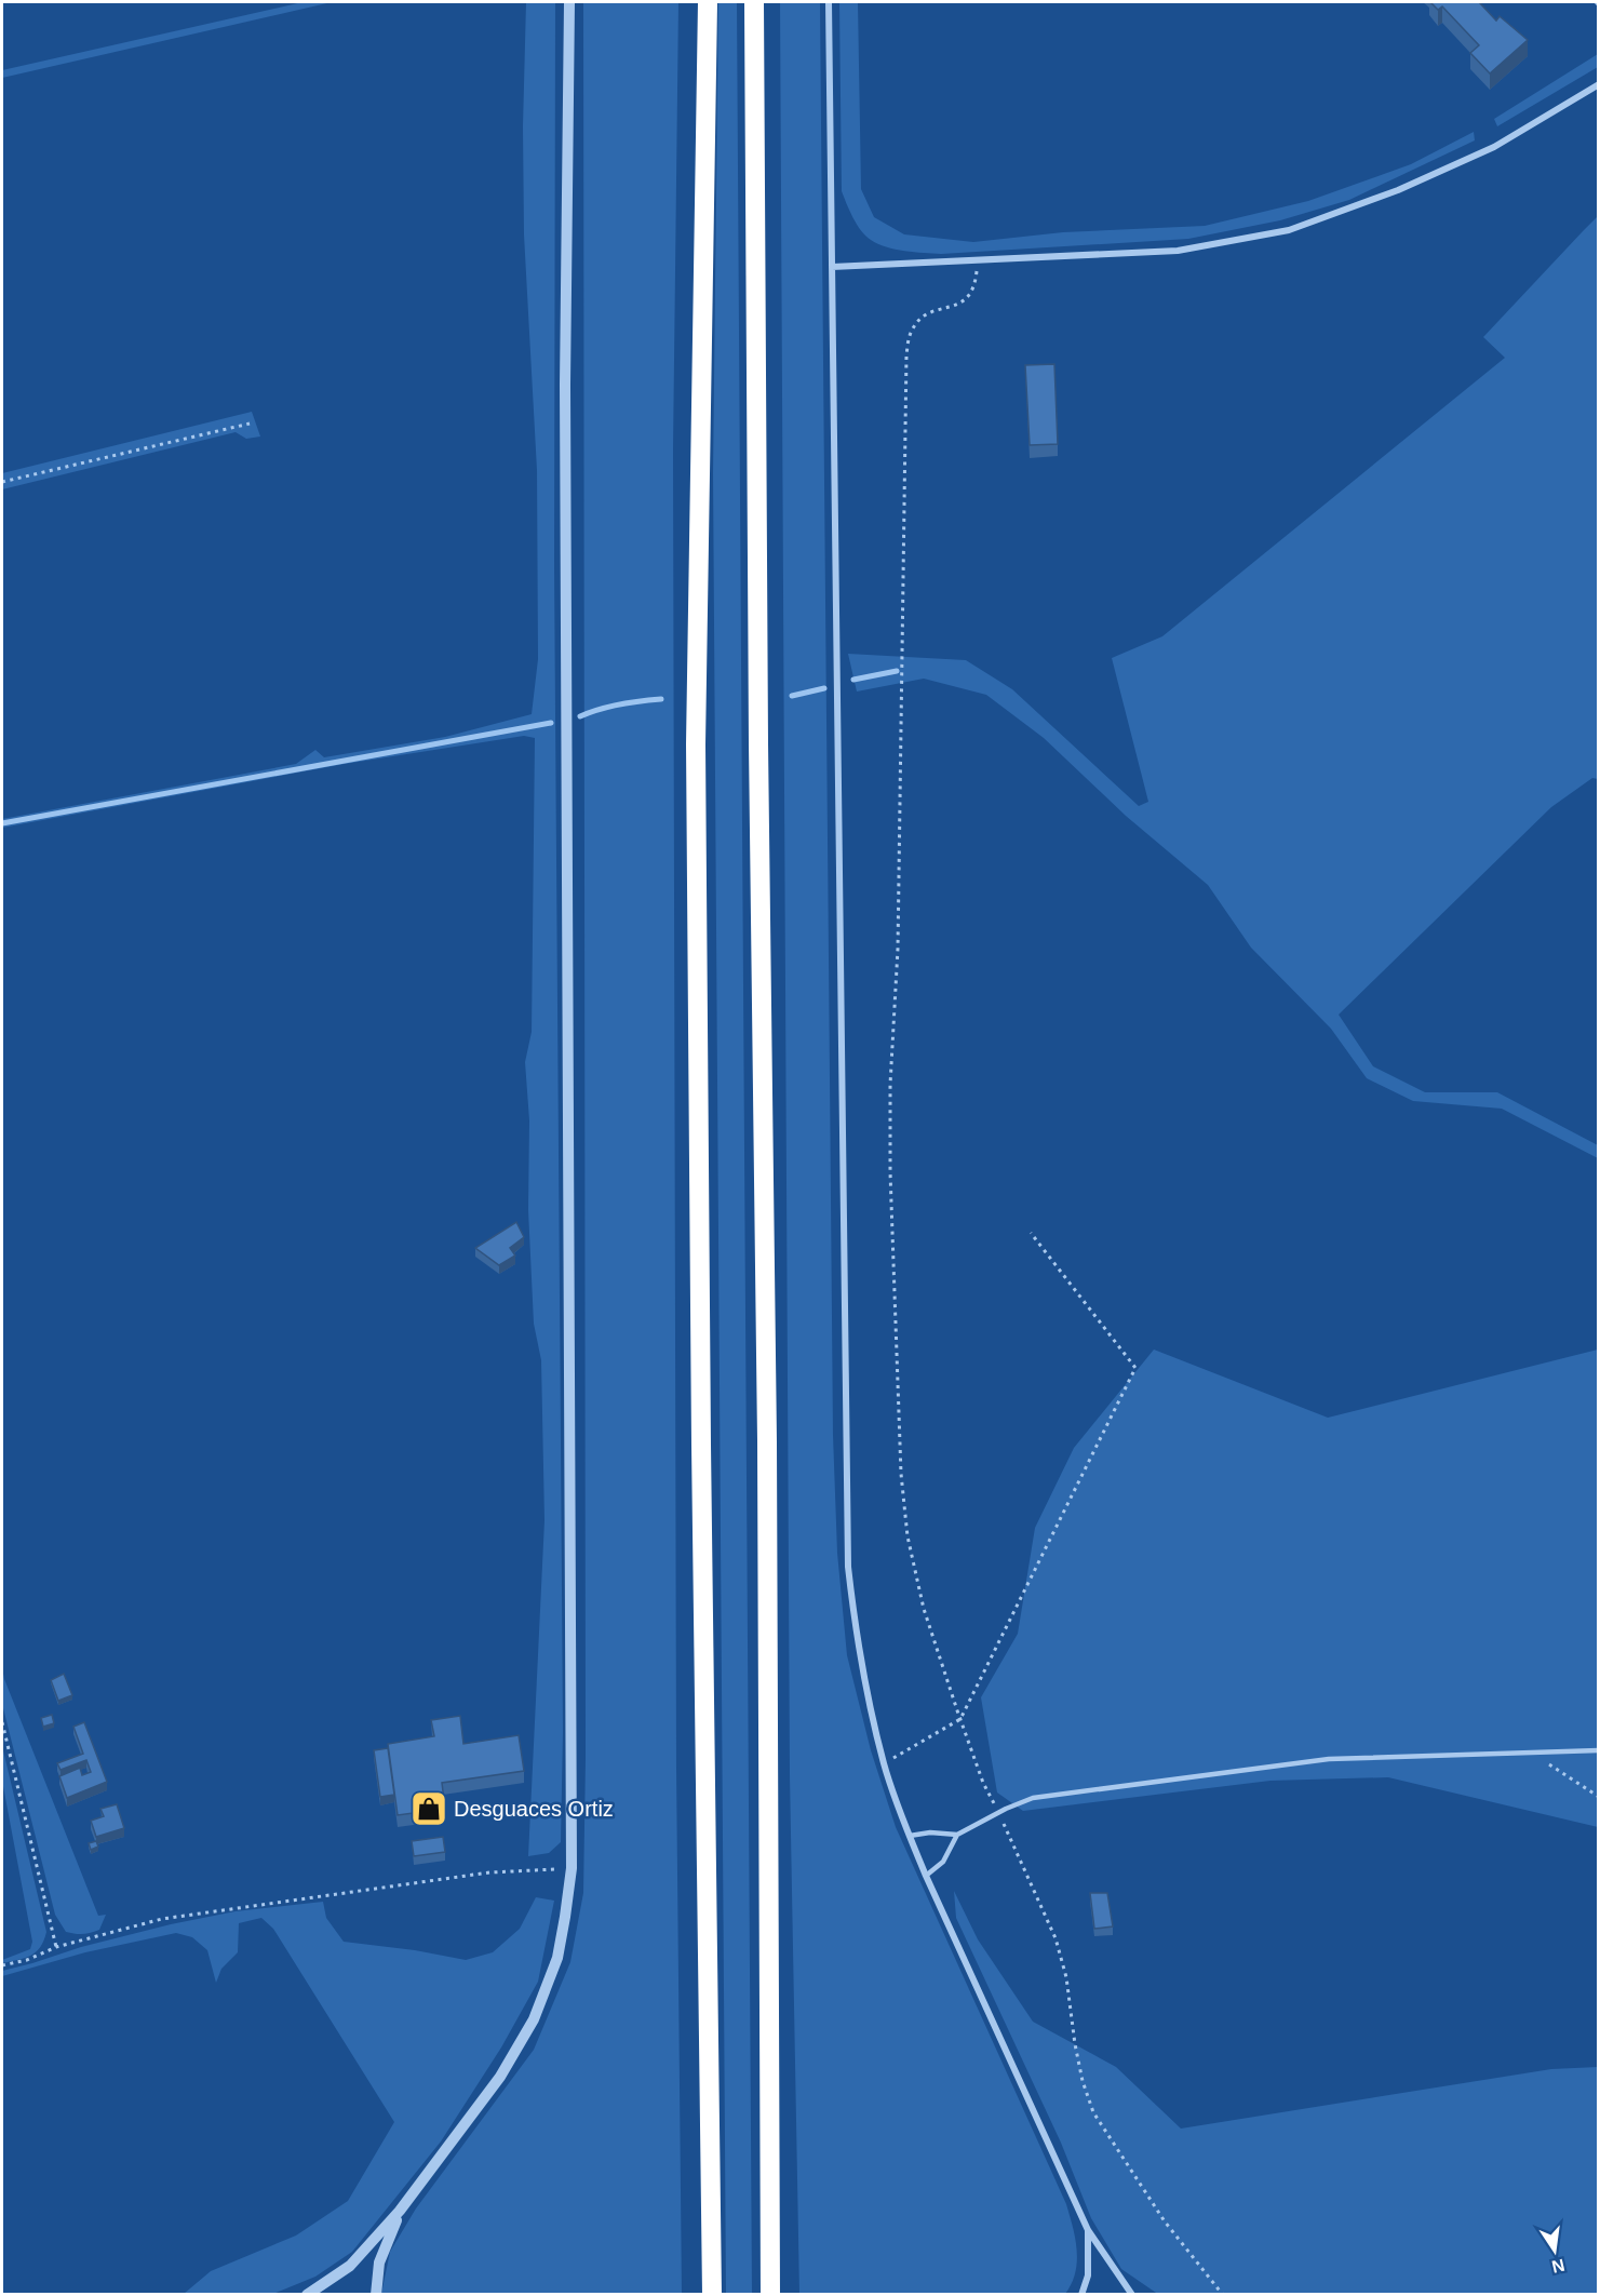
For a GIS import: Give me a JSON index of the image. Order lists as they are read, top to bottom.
{
  "places": {
    "shop": ["Desguaces Ortiz"]
  },
  "north": "bottom"
}
